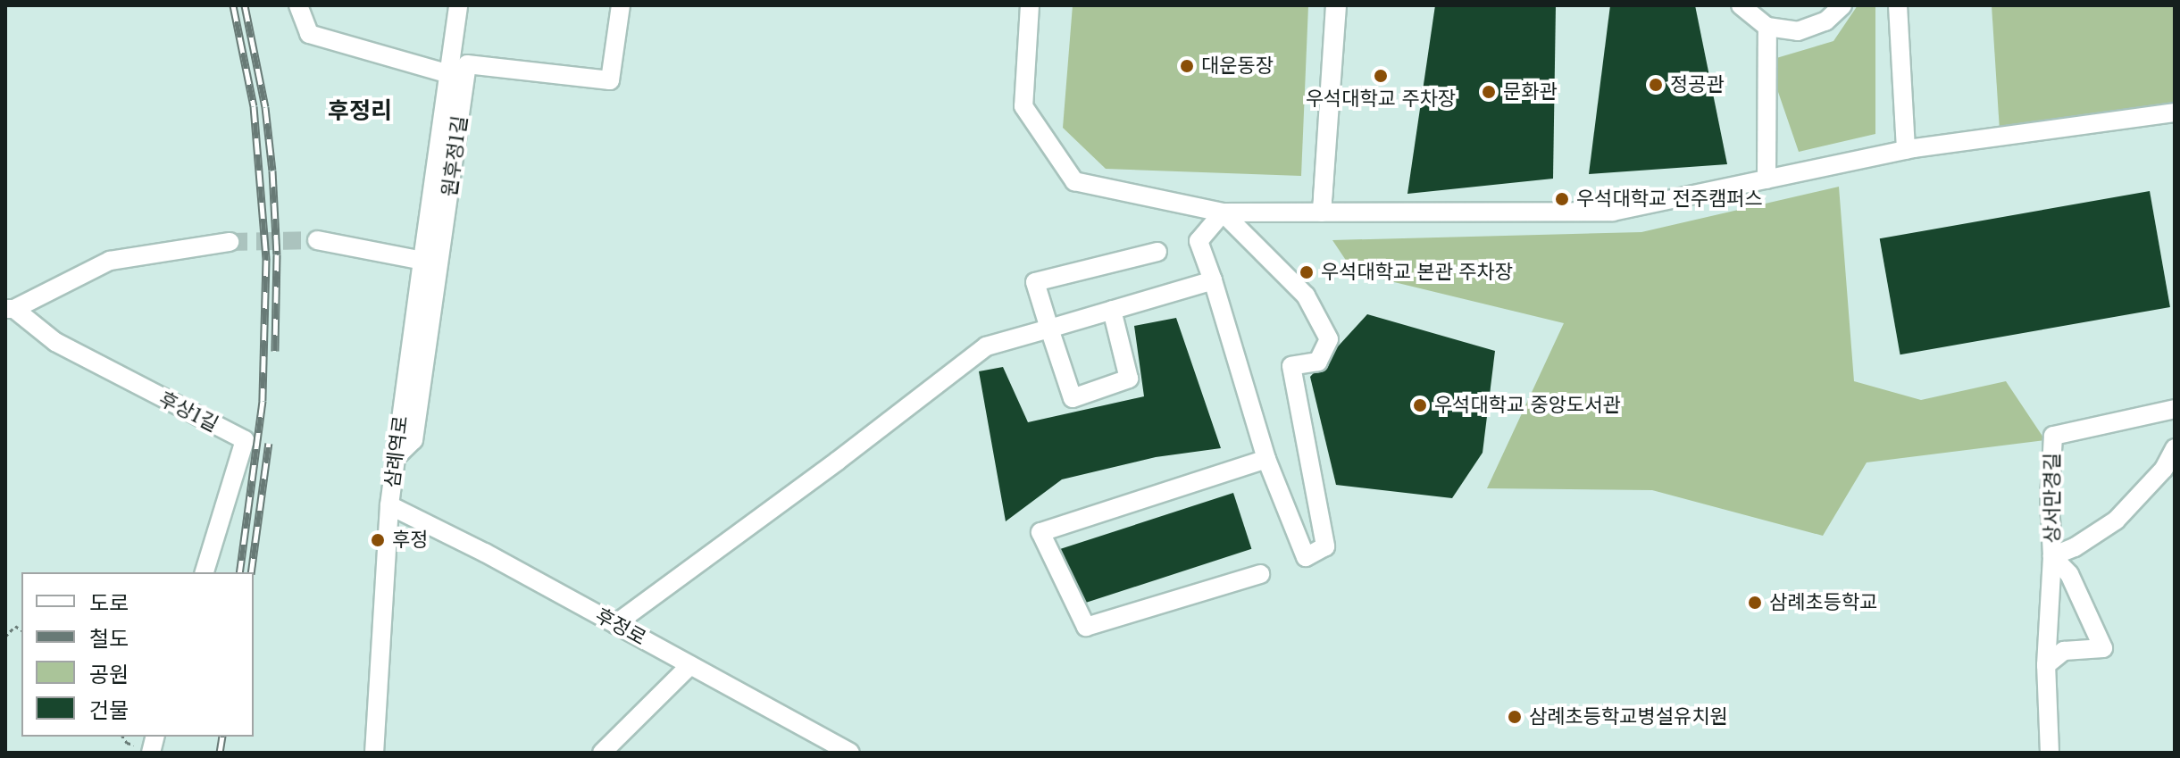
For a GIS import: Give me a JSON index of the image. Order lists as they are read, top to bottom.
{
  "streets": {
    "street": [
      "원후정1길",
      "후상1길",
      "삼례역로",
      "상서만경길",
      "후정로"
    ]
  },
  "crossings": [
    ["원후정1길", "삼례역로"],
    ["삼례역로", "후정로"]
  ],
  "districts": ["후정리"],
  "places": [
    "대운동장",
    "우석대학교 주차장",
    "정공관",
    "문화관",
    "우석대학교 전주캠퍼스",
    "우석대학교 본관 주차장",
    "우석대학교 중앙도서관",
    "후정",
    "삼례초등학교",
    "삼례초등학교병설유치원"
  ],
  "legend": [
    "도로",
    "철도",
    "공원",
    "건물"
  ]
}
